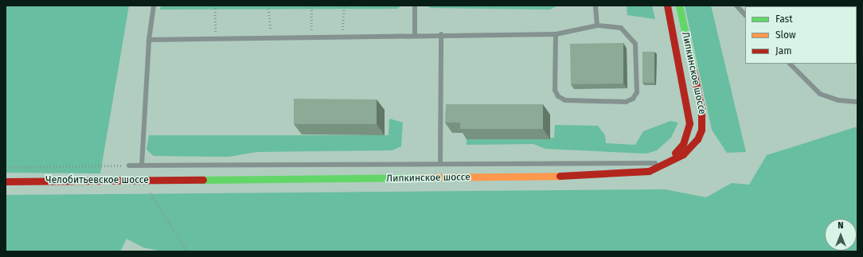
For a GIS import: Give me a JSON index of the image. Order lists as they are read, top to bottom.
{
  "streets": {
    "street": ["Липкинское шоссе", "Челобитьевское шоссе"]
  },
  "crossings": [
    ["Липкинское шоссе", "Челобитьевское шоссе"]
  ],
  "legend": ["Fast", "Slow", "Jam"],
  "north": "top"
}
